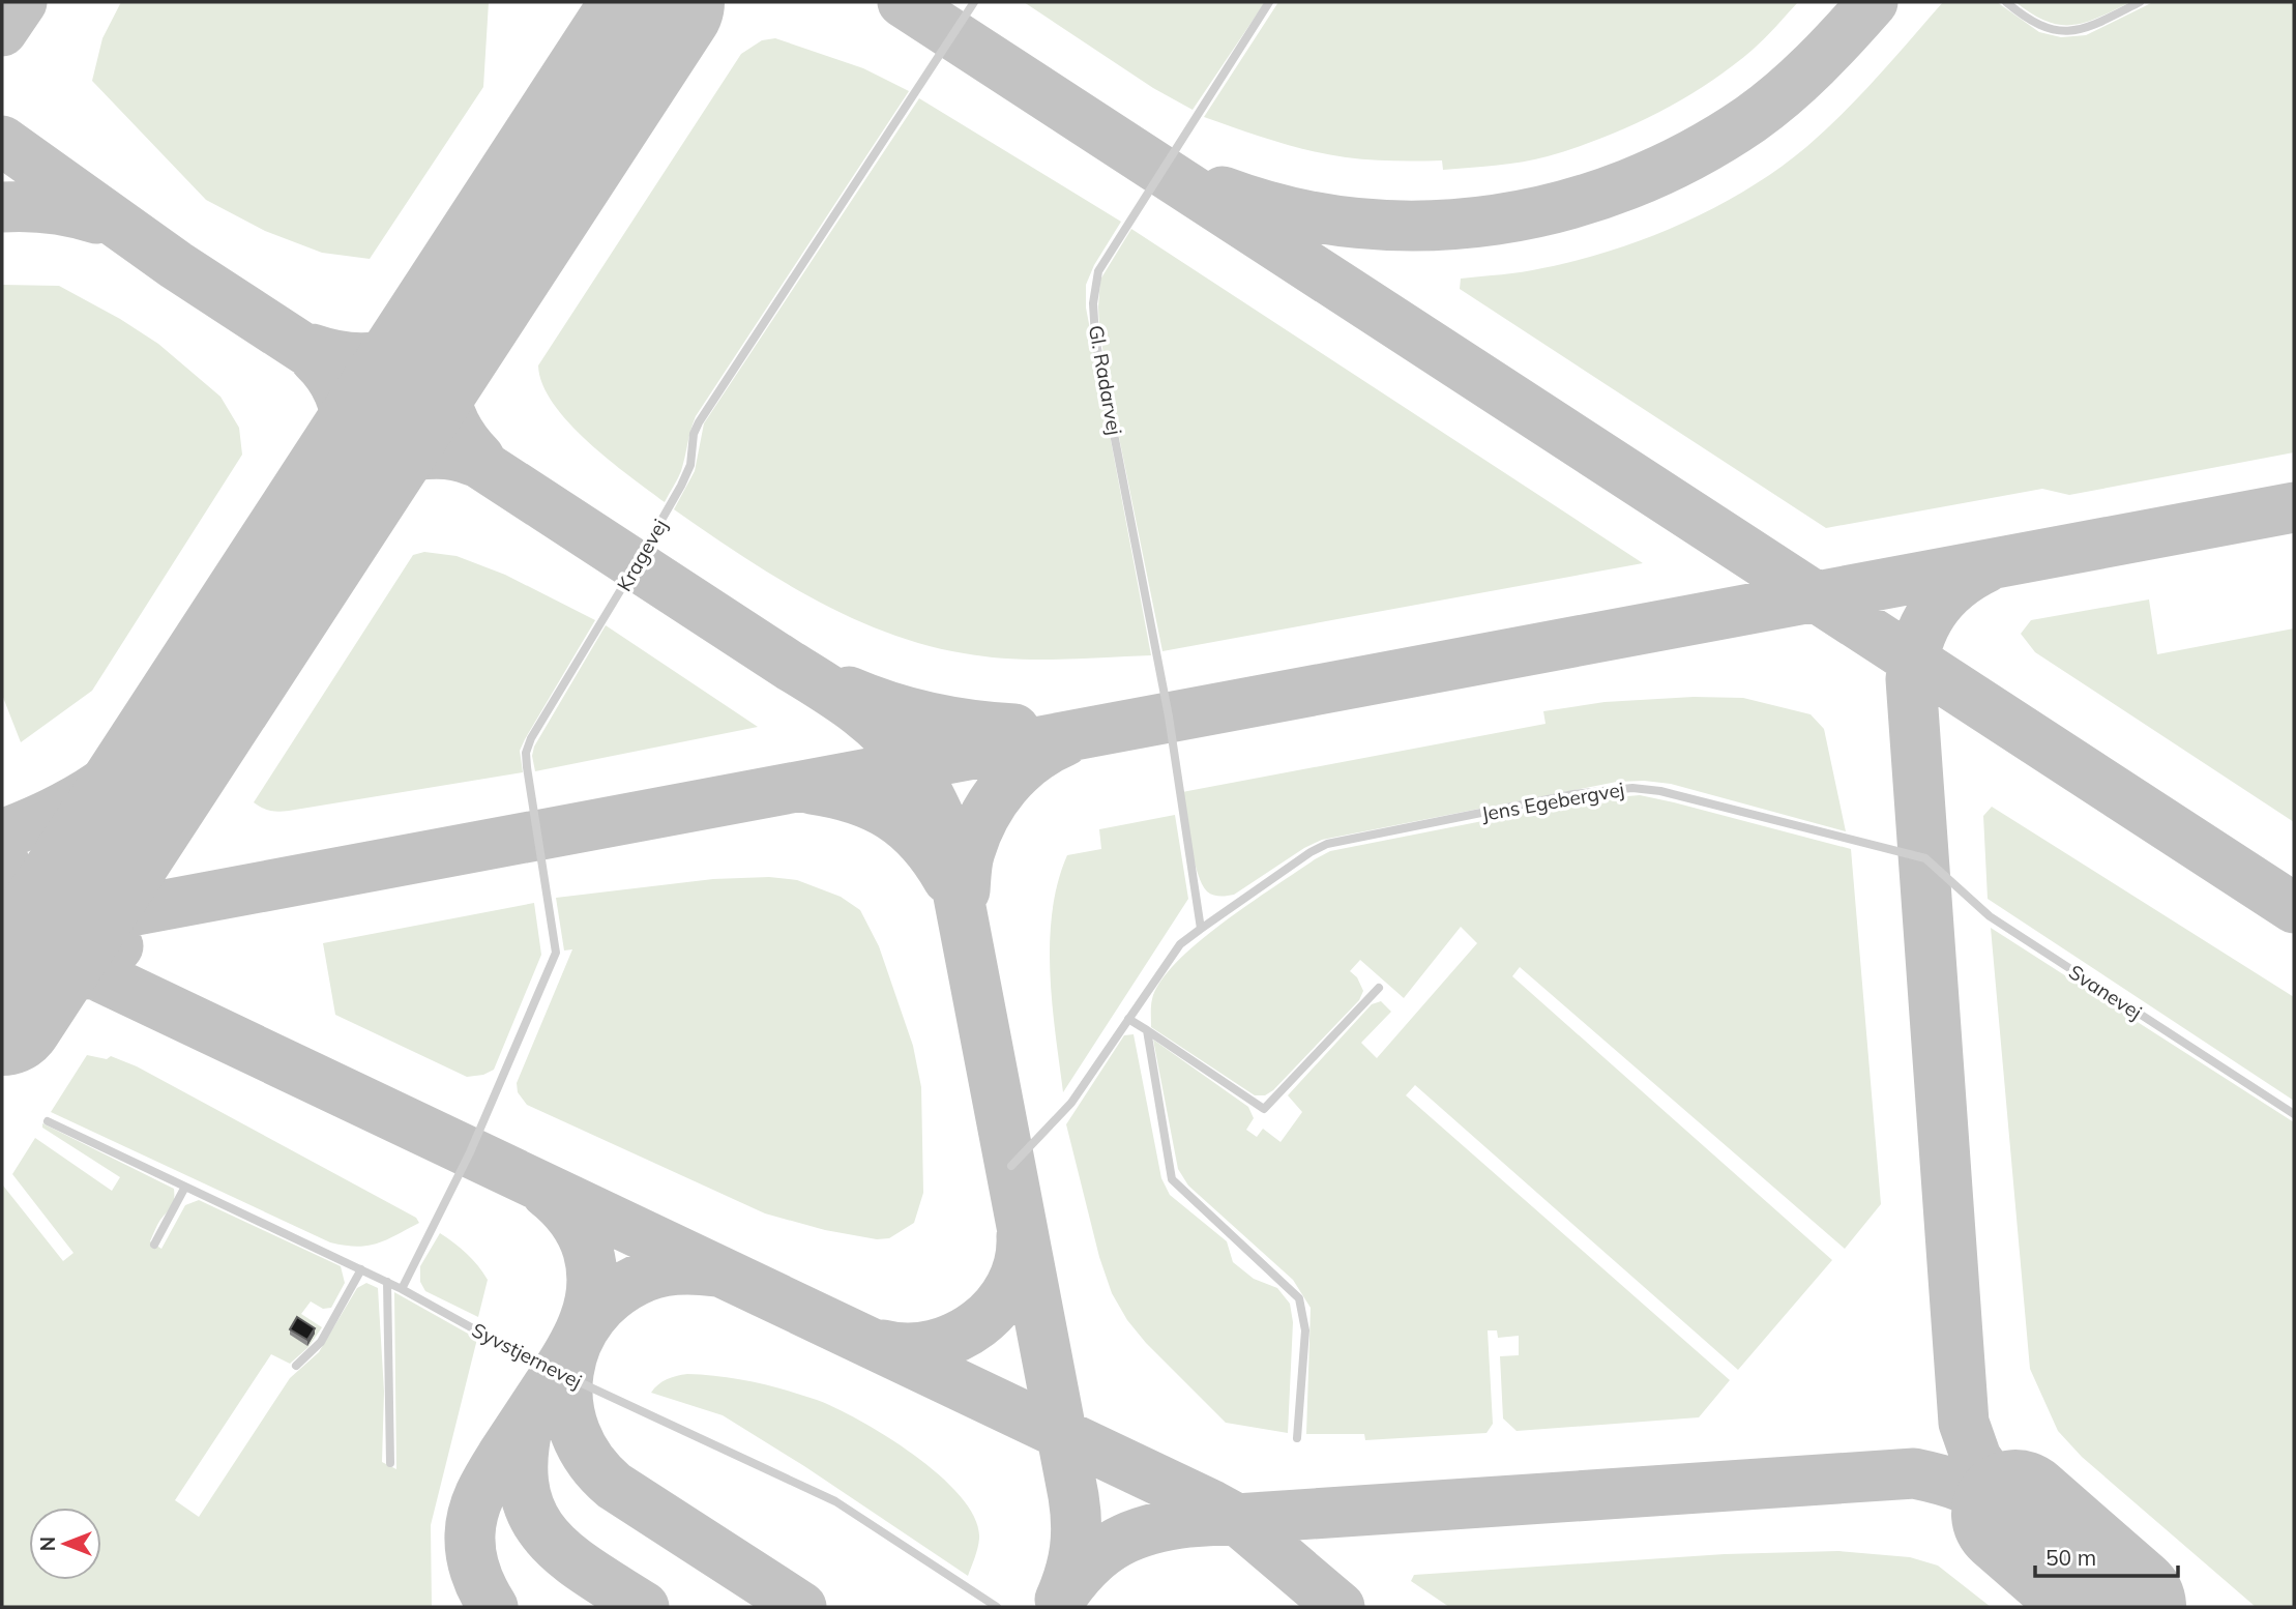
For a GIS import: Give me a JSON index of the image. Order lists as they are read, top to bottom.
{
  "streets": {
    "lane": [
      "Gl. Radarvej",
      "Kragevej",
      "Jens Egebergvej",
      "Svanevej",
      "Syvstjernevej"
    ]
  },
  "crossings": [
    ["Gl. Radarvej", "Jens Egebergvej"],
    ["Kragevej", "Syvstjernevej"],
    ["Jens Egebergvej", "Svanevej"]
  ],
  "scale_bar": "50 m",
  "north": "left"
}
